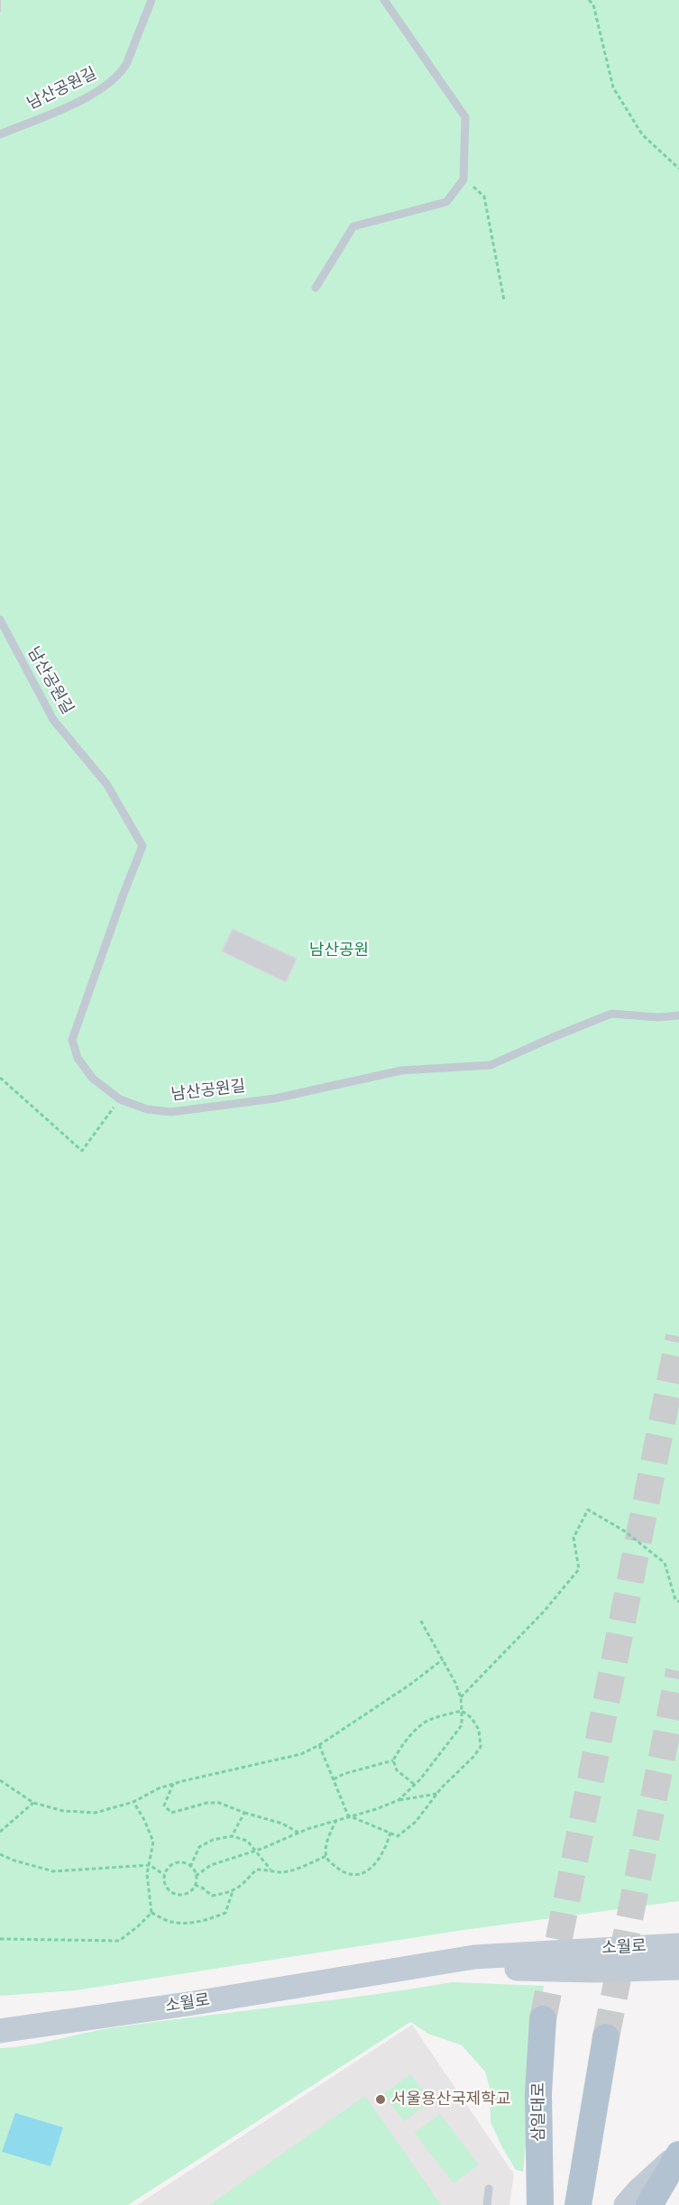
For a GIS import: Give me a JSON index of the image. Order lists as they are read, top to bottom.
{
  "streets": {
    "main road": ["소월로", "삼일대로"],
    "lane": ["남산공원길"]
  },
  "parks": ["남산공원"],
  "places": ["서울용산국제학교"]
}
